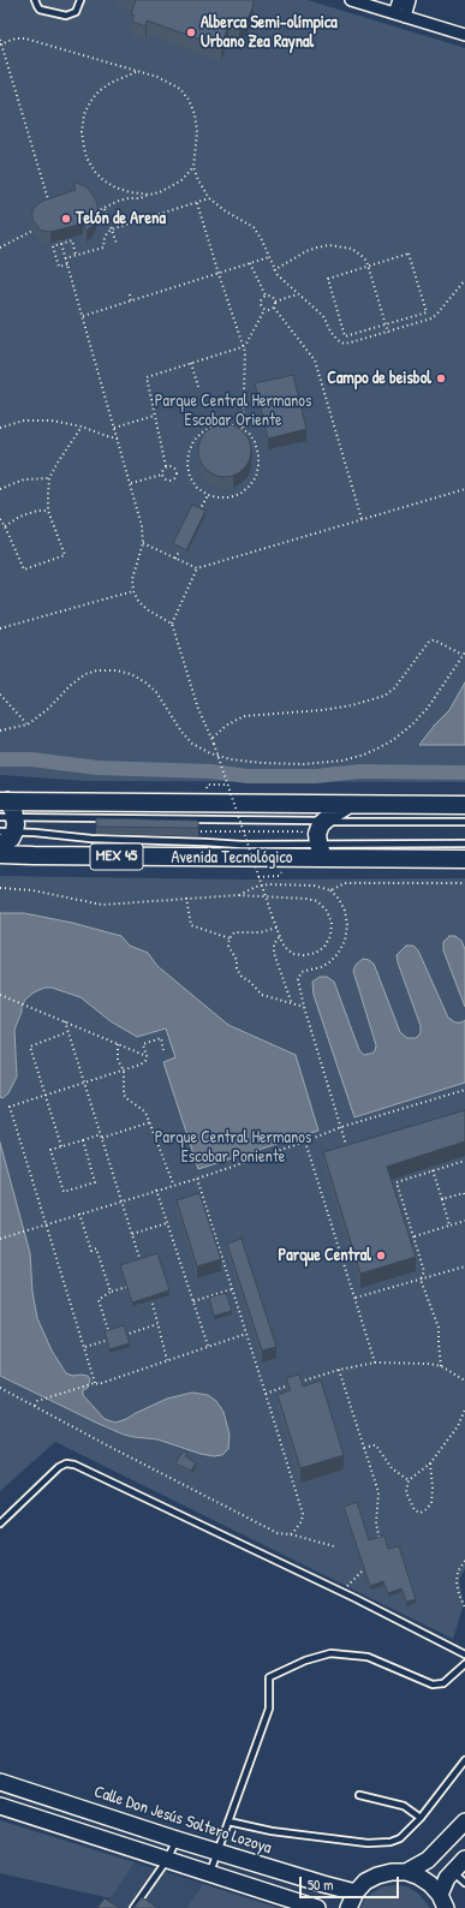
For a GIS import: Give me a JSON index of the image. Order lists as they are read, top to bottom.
{
  "streets": {
    "main road": ["MEX 45", "Avenida Tecnológico"],
    "street": ["Calle Don Jesús Soltero Lozoya"]
  },
  "parks": ["Parque Central Hermanos Escobar Oriente", "Parque Central Hermanos Escobar Poniente"],
  "places": [
    "Alberca Semi-olímpica Urbano Zea Raynal",
    "Telón de Arena",
    "Campo de beisbol",
    "Parque Central"
  ],
  "scale_bar": "50 m"
}
